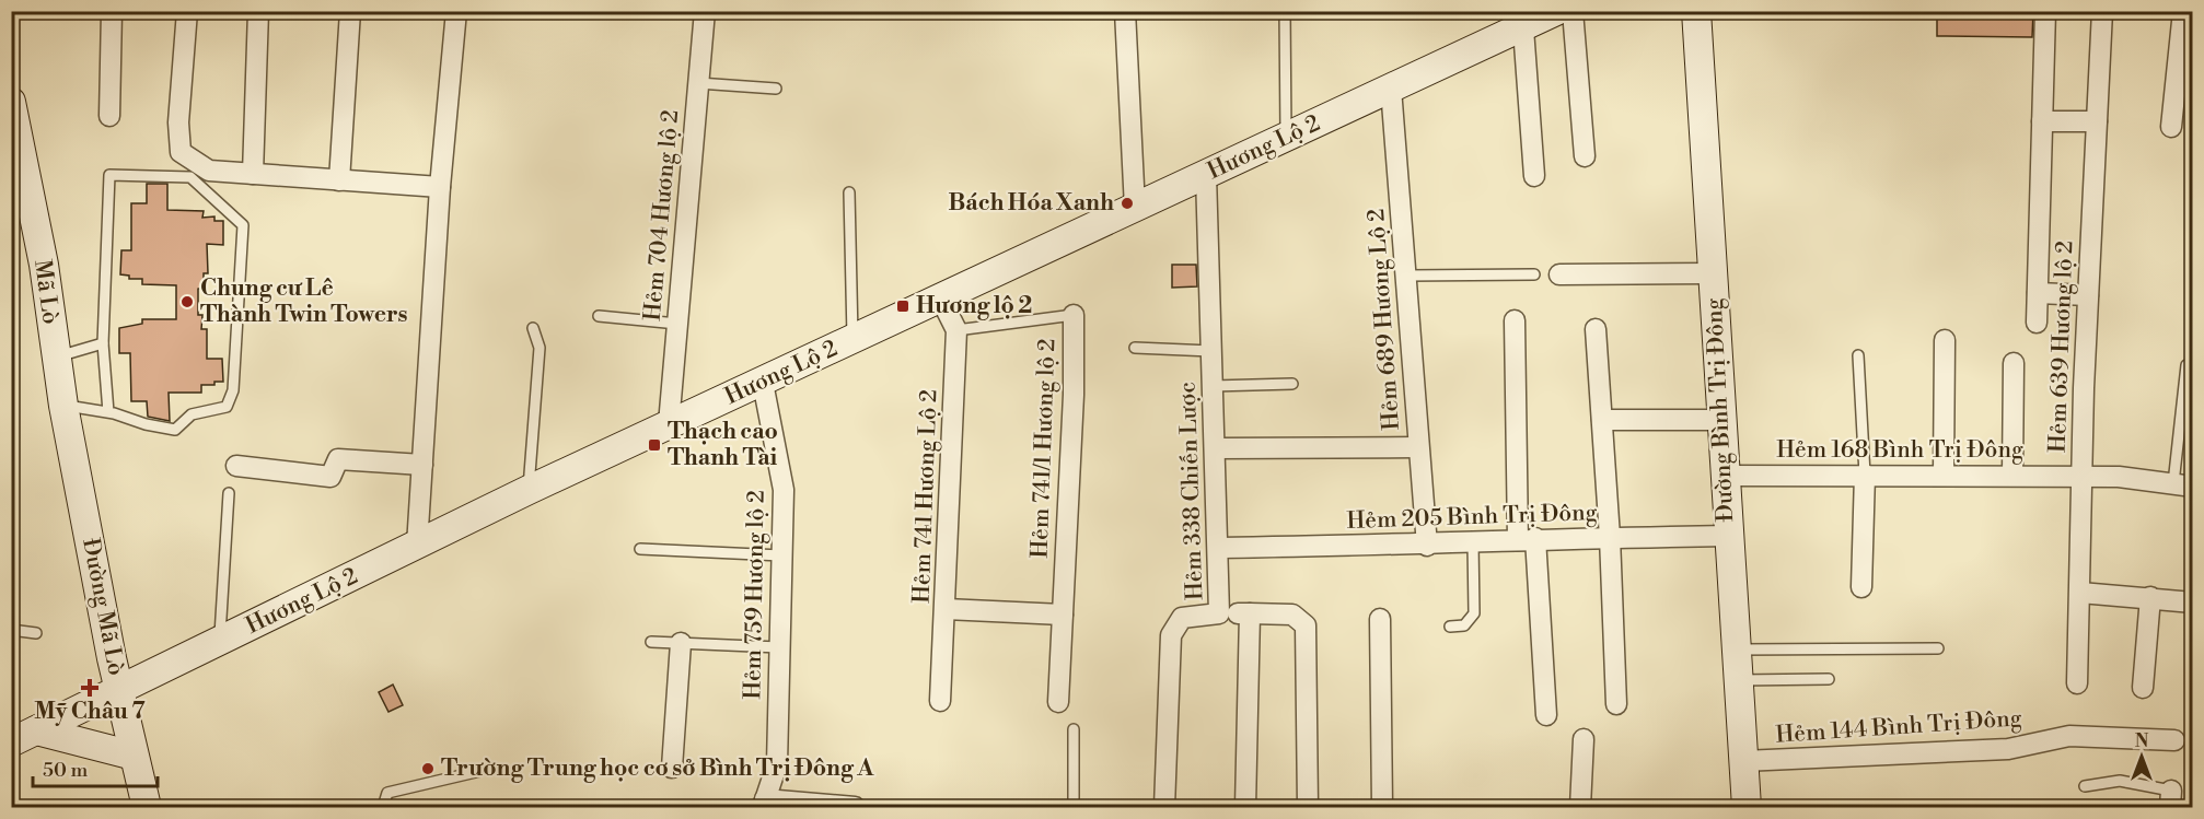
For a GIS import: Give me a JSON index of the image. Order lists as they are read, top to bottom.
{
  "streets": {
    "main road": [
      "Hương Lộ 2",
      "Mã Lò",
      "Đường Bình Trị Đông",
      "Đường Mã Lò"
    ],
    "street": [
      "Hẻm 704 Hương lộ 2",
      "Hẻm 689 Hương Lộ 2",
      "Hẻm 639 Hương lộ 2",
      "Hẻm 741/1 Hương lộ 2",
      "Hẻm 168 Bình Trị Đông",
      "Hẻm 338 Chiến Lược",
      "Hẻm 741 Hương Lộ 2",
      "Hẻm 205 Bình Trị Đông",
      "Hẻm 759 Hương lộ 2",
      "Hẻm 144 Bình Trị Đông"
    ]
  },
  "crossings": [
    ["Hương Lộ 2", "Hẻm 704 Hương lộ 2"],
    ["Hương Lộ 2", "Hẻm 689 Hương Lộ 2"],
    ["Hương Lộ 2", "Hẻm 338 Chiến Lược"],
    ["Hương Lộ 2", "Hẻm 741 Hương Lộ 2"],
    ["Hương Lộ 2", "Hẻm 759 Hương lộ 2"],
    ["Hương Lộ 2", "Đường Mã Lò"],
    ["Mã Lò", "Đường Mã Lò"],
    ["Hẻm 689 Hương Lộ 2", "Hẻm 205 Bình Trị Đông"],
    ["Hẻm 639 Hương lộ 2", "Hẻm 168 Bình Trị Đông"],
    ["Đường Bình Trị Đông", "Hẻm 168 Bình Trị Đông"],
    ["Đường Bình Trị Đông", "Hẻm 205 Bình Trị Đông"],
    ["Đường Bình Trị Đông", "Hẻm 144 Bình Trị Đông"],
    ["Hẻm 741/1 Hương lộ 2", "Hẻm 741 Hương Lộ 2"],
    ["Hẻm 338 Chiến Lược", "Hẻm 205 Bình Trị Đông"]
  ],
  "places": {
    "other": ["Bách Hóa Xanh", "Chung cư Lê Thành Twin Towers", "Trường Trung học cơ sở Bình Trị Đông A"],
    "transit": ["Hương lộ 2", "Thạch cao Thanh Tài"],
    "health": ["Mỹ Châu 7"]
  },
  "scale_bar": "50 m",
  "north": "top"
}
